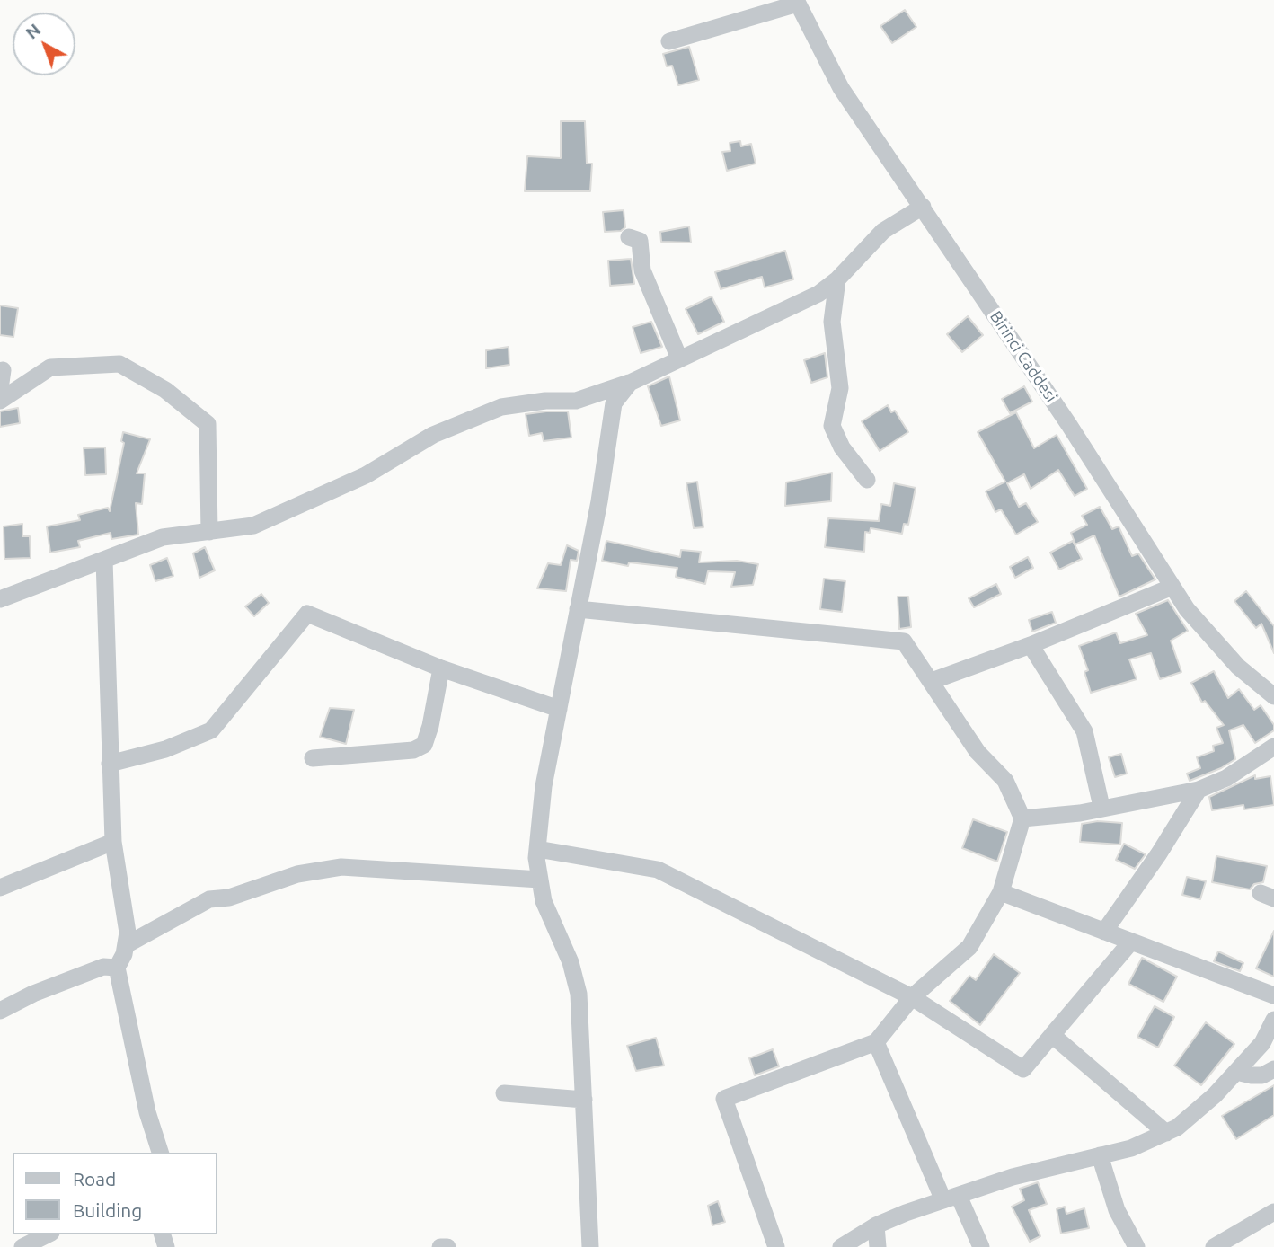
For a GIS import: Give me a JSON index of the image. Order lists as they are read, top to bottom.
{
  "streets": {
    "street": ["Birinci Caddesi"]
  },
  "legend": ["Road", "Building"],
  "north": "top left"
}
